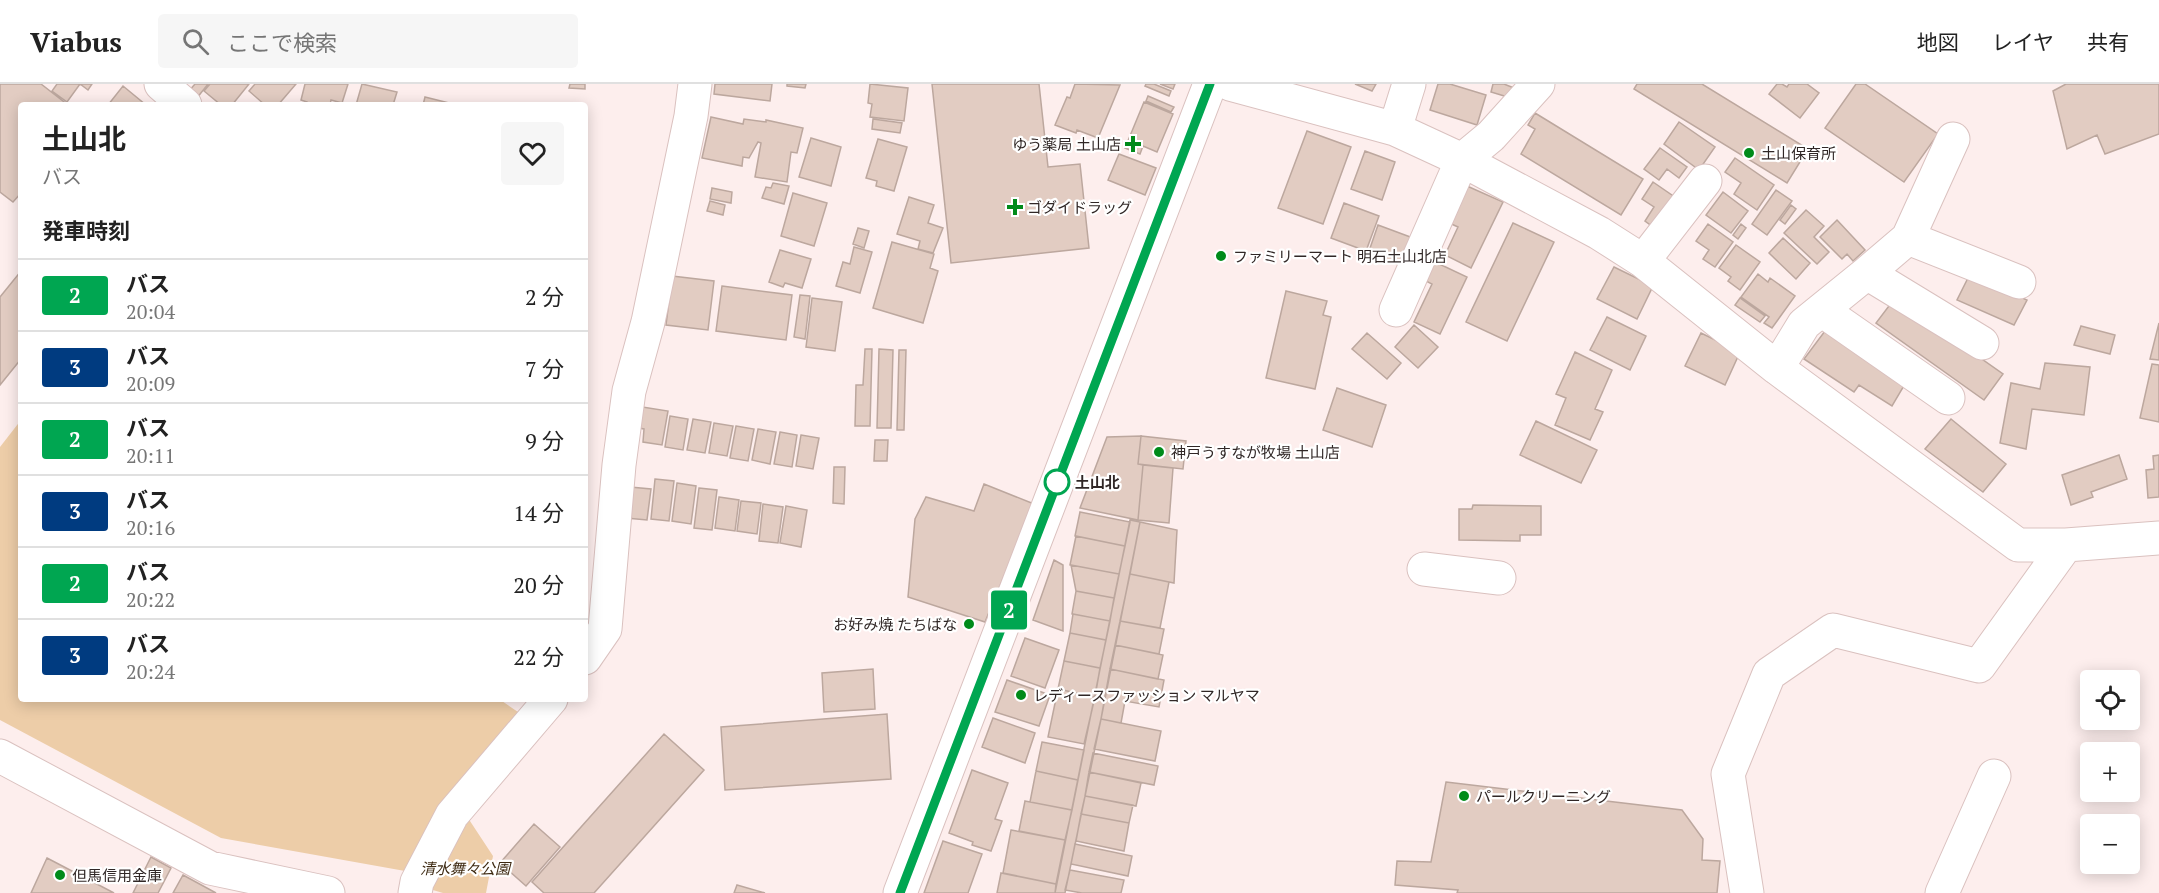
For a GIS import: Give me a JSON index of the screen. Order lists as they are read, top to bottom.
{
  "parks": ["清水舞々公園"],
  "places": {
    "health": ["ゆう薬局 土山店", "ゴダイドラッグ"],
    "other": [
      "土山保育所",
      "ファミリーマート 明石土山北店",
      "神戸うすなが牧場 土山店",
      "土山北",
      "お好み焼 たちばな",
      "レディースファッション マルヤマ",
      "パールクリーニング",
      "但馬信用金庫"
    ]
  },
  "lines": ["bus line 2"],
  "page": {
    "header": "Viabus",
    "search": "ここで検索",
    "nav": ["地図", "レイヤ", "共有"],
    "on_map": "2",
    "heading": [
      ["土山北", "バス"],
      "発車時刻"
    ],
    "list": [
      {
        "mark": "2",
        "name": "バス",
        "note": "20:04",
        "value": "2 分"
      },
      {
        "mark": "3",
        "name": "バス",
        "note": "20:09",
        "value": "7 分"
      },
      {
        "mark": "2",
        "name": "バス",
        "note": "20:11",
        "value": "9 分"
      },
      {
        "mark": "3",
        "name": "バス",
        "note": "20:16",
        "value": "14 分"
      },
      {
        "mark": "2",
        "name": "バス",
        "note": "20:22",
        "value": "20 分"
      },
      {
        "mark": "3",
        "name": "バス",
        "note": "20:24",
        "value": "22 分"
      }
    ],
    "map_buttons": ["+", "−"]
  }
}
